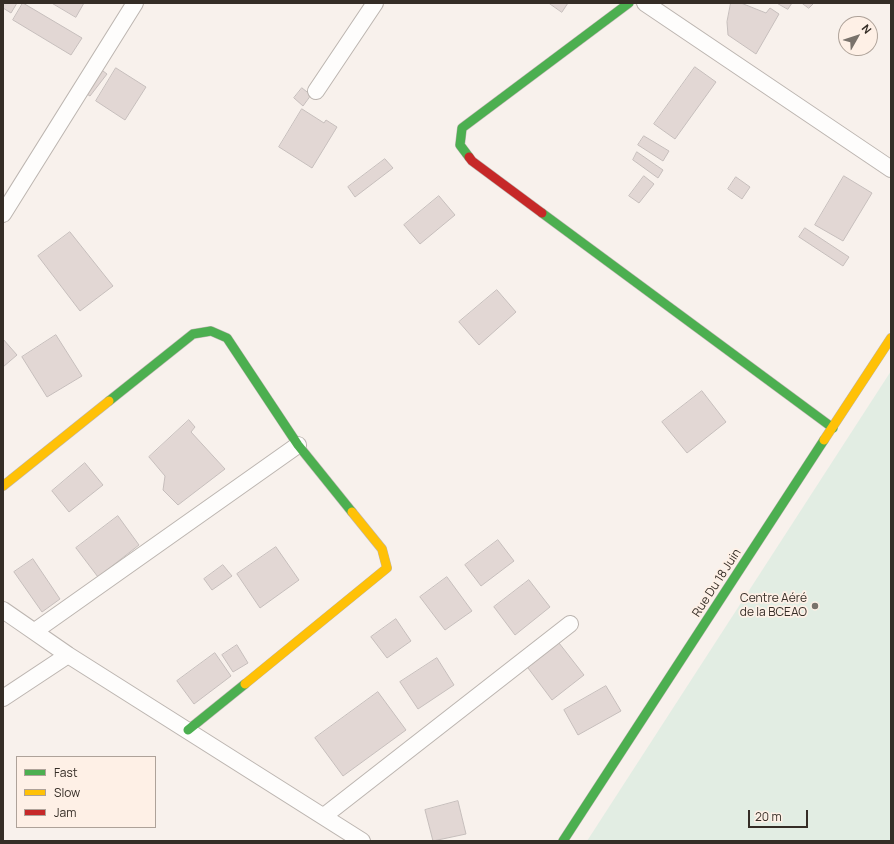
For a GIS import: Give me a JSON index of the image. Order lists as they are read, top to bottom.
{
  "streets": {
    "street": ["Rue Du 18 Juin"]
  },
  "places": ["Centre Aéré de la BCEAO"],
  "legend": ["Fast", "Slow", "Jam"],
  "scale_bar": "20 m",
  "north": "top right"
}
